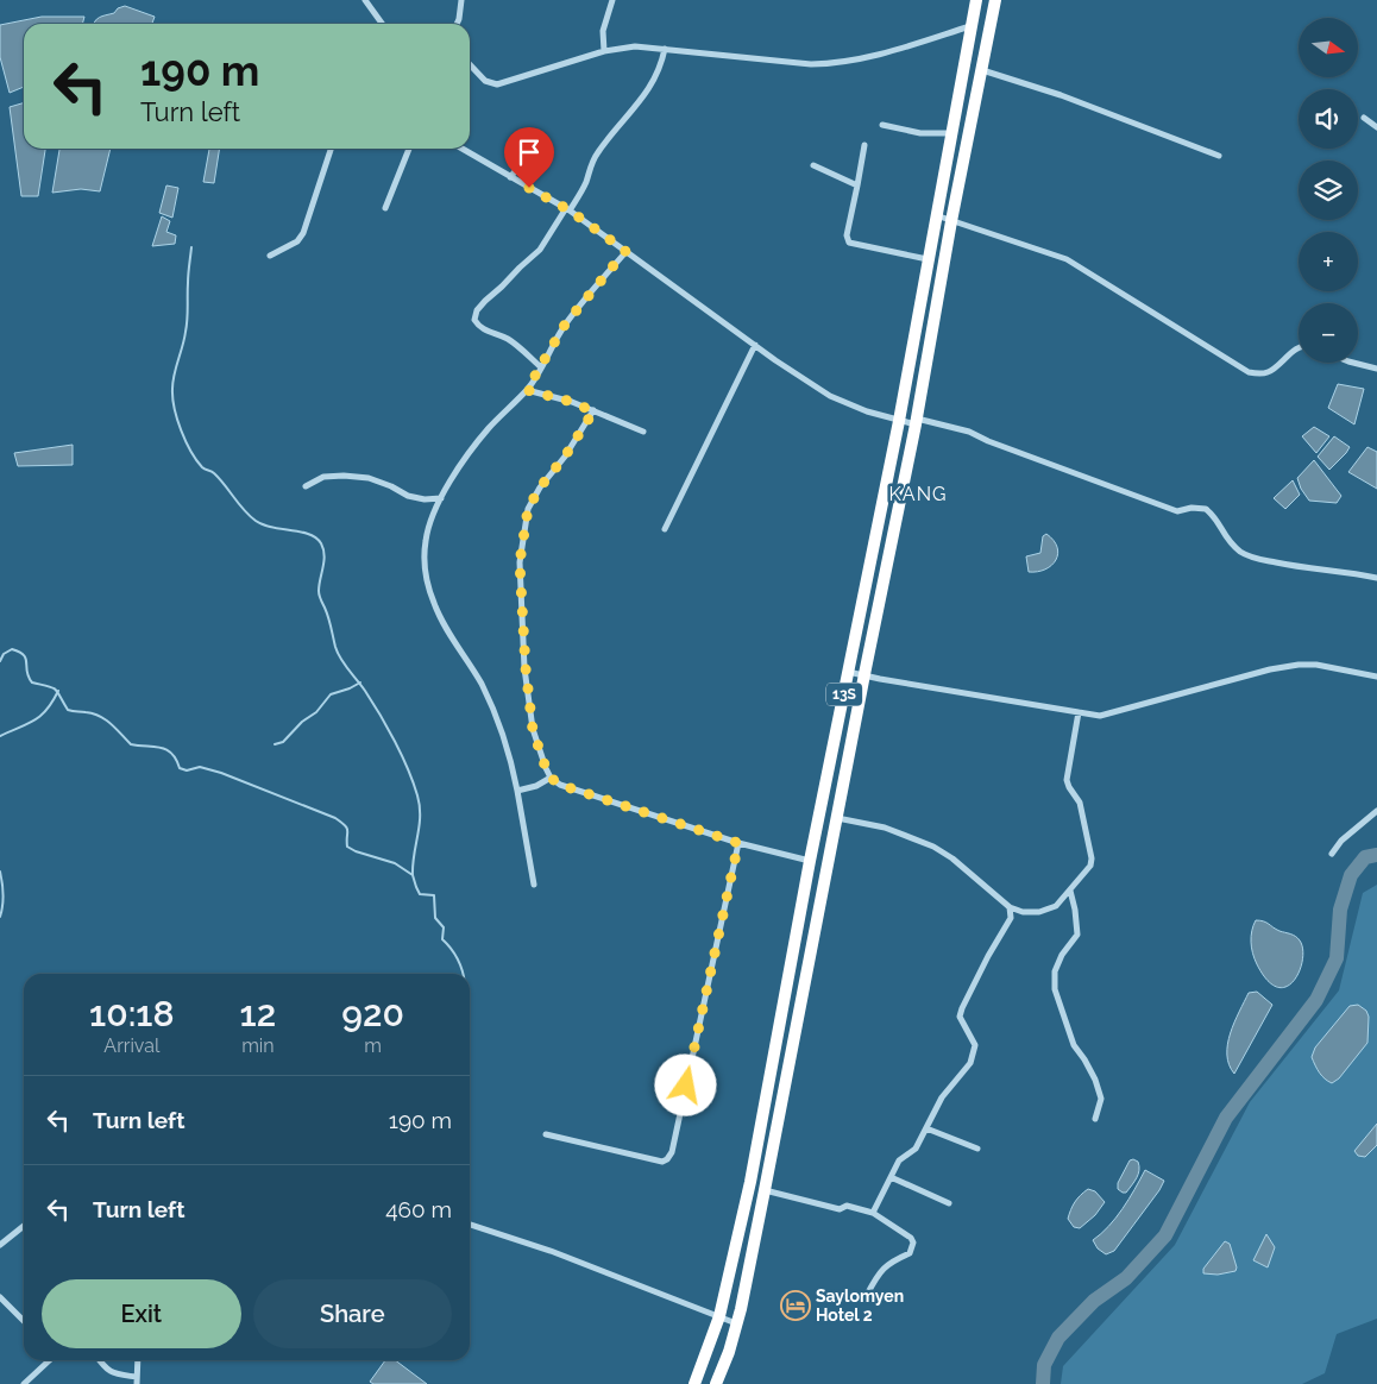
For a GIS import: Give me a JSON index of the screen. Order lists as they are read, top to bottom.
{
  "streets": {
    "highway": ["13S"]
  },
  "districts": ["KANG"],
  "places": {
    "hotel": ["Saylomyen Hotel 2"]
  },
  "north": "right",
  "page": {
    "map_buttons": ["+", "−"],
    "turn": ["190 m", "Turn left"],
    "eta": [
      "10:18",
      "Arrival",
      "12",
      "min",
      "920",
      "m"
    ],
    "list": [
      {
        "name": "Turn left",
        "value": "190 m"
      },
      {
        "name": "Turn left",
        "value": "460 m"
      }
    ],
    "buttons": ["Exit", "Share"]
  }
}
